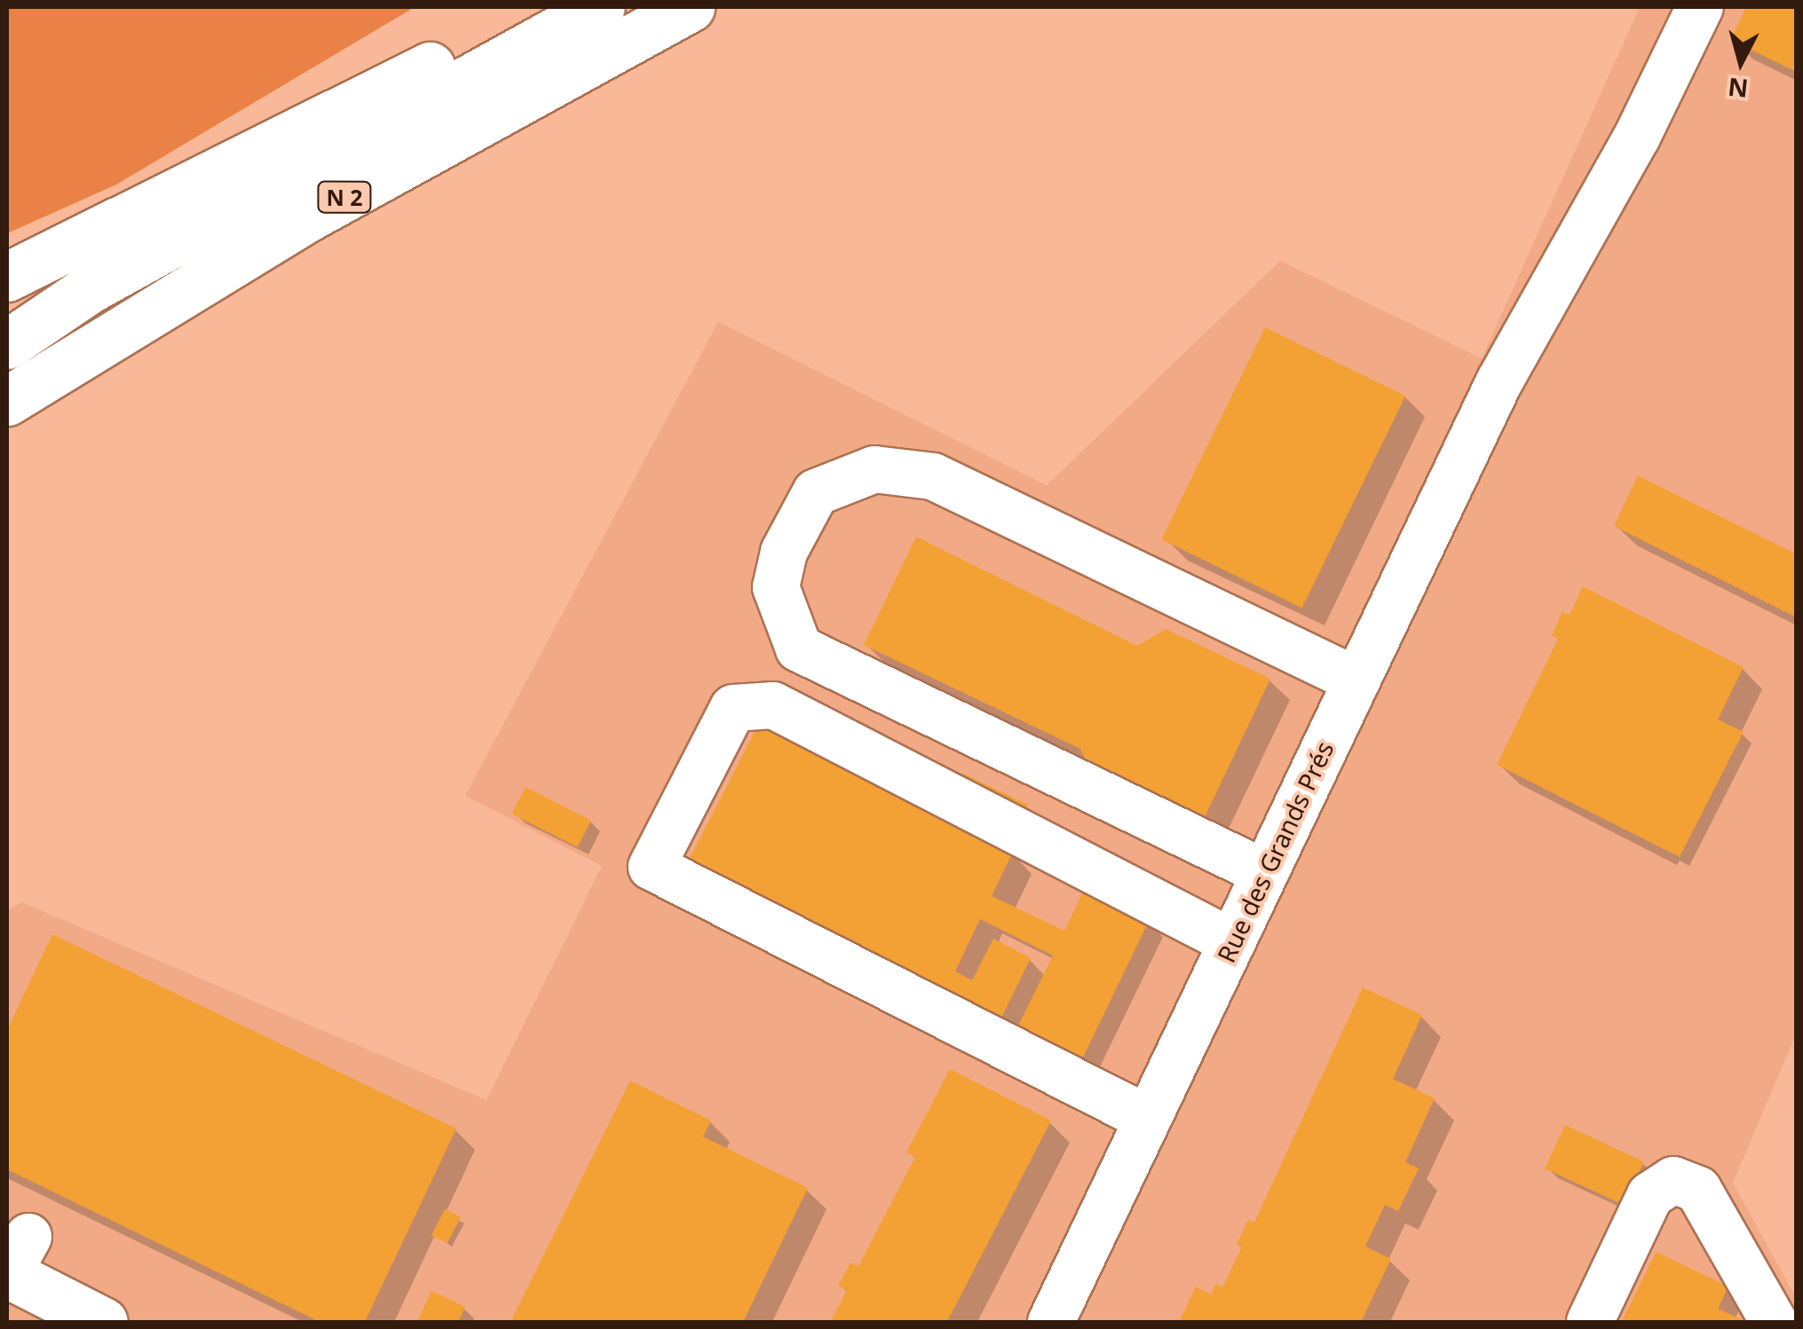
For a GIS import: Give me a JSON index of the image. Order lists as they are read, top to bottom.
{
  "streets": {
    "main road": ["N 2"],
    "street": ["Rue des Grands Prés"]
  },
  "north": "bottom"
}
